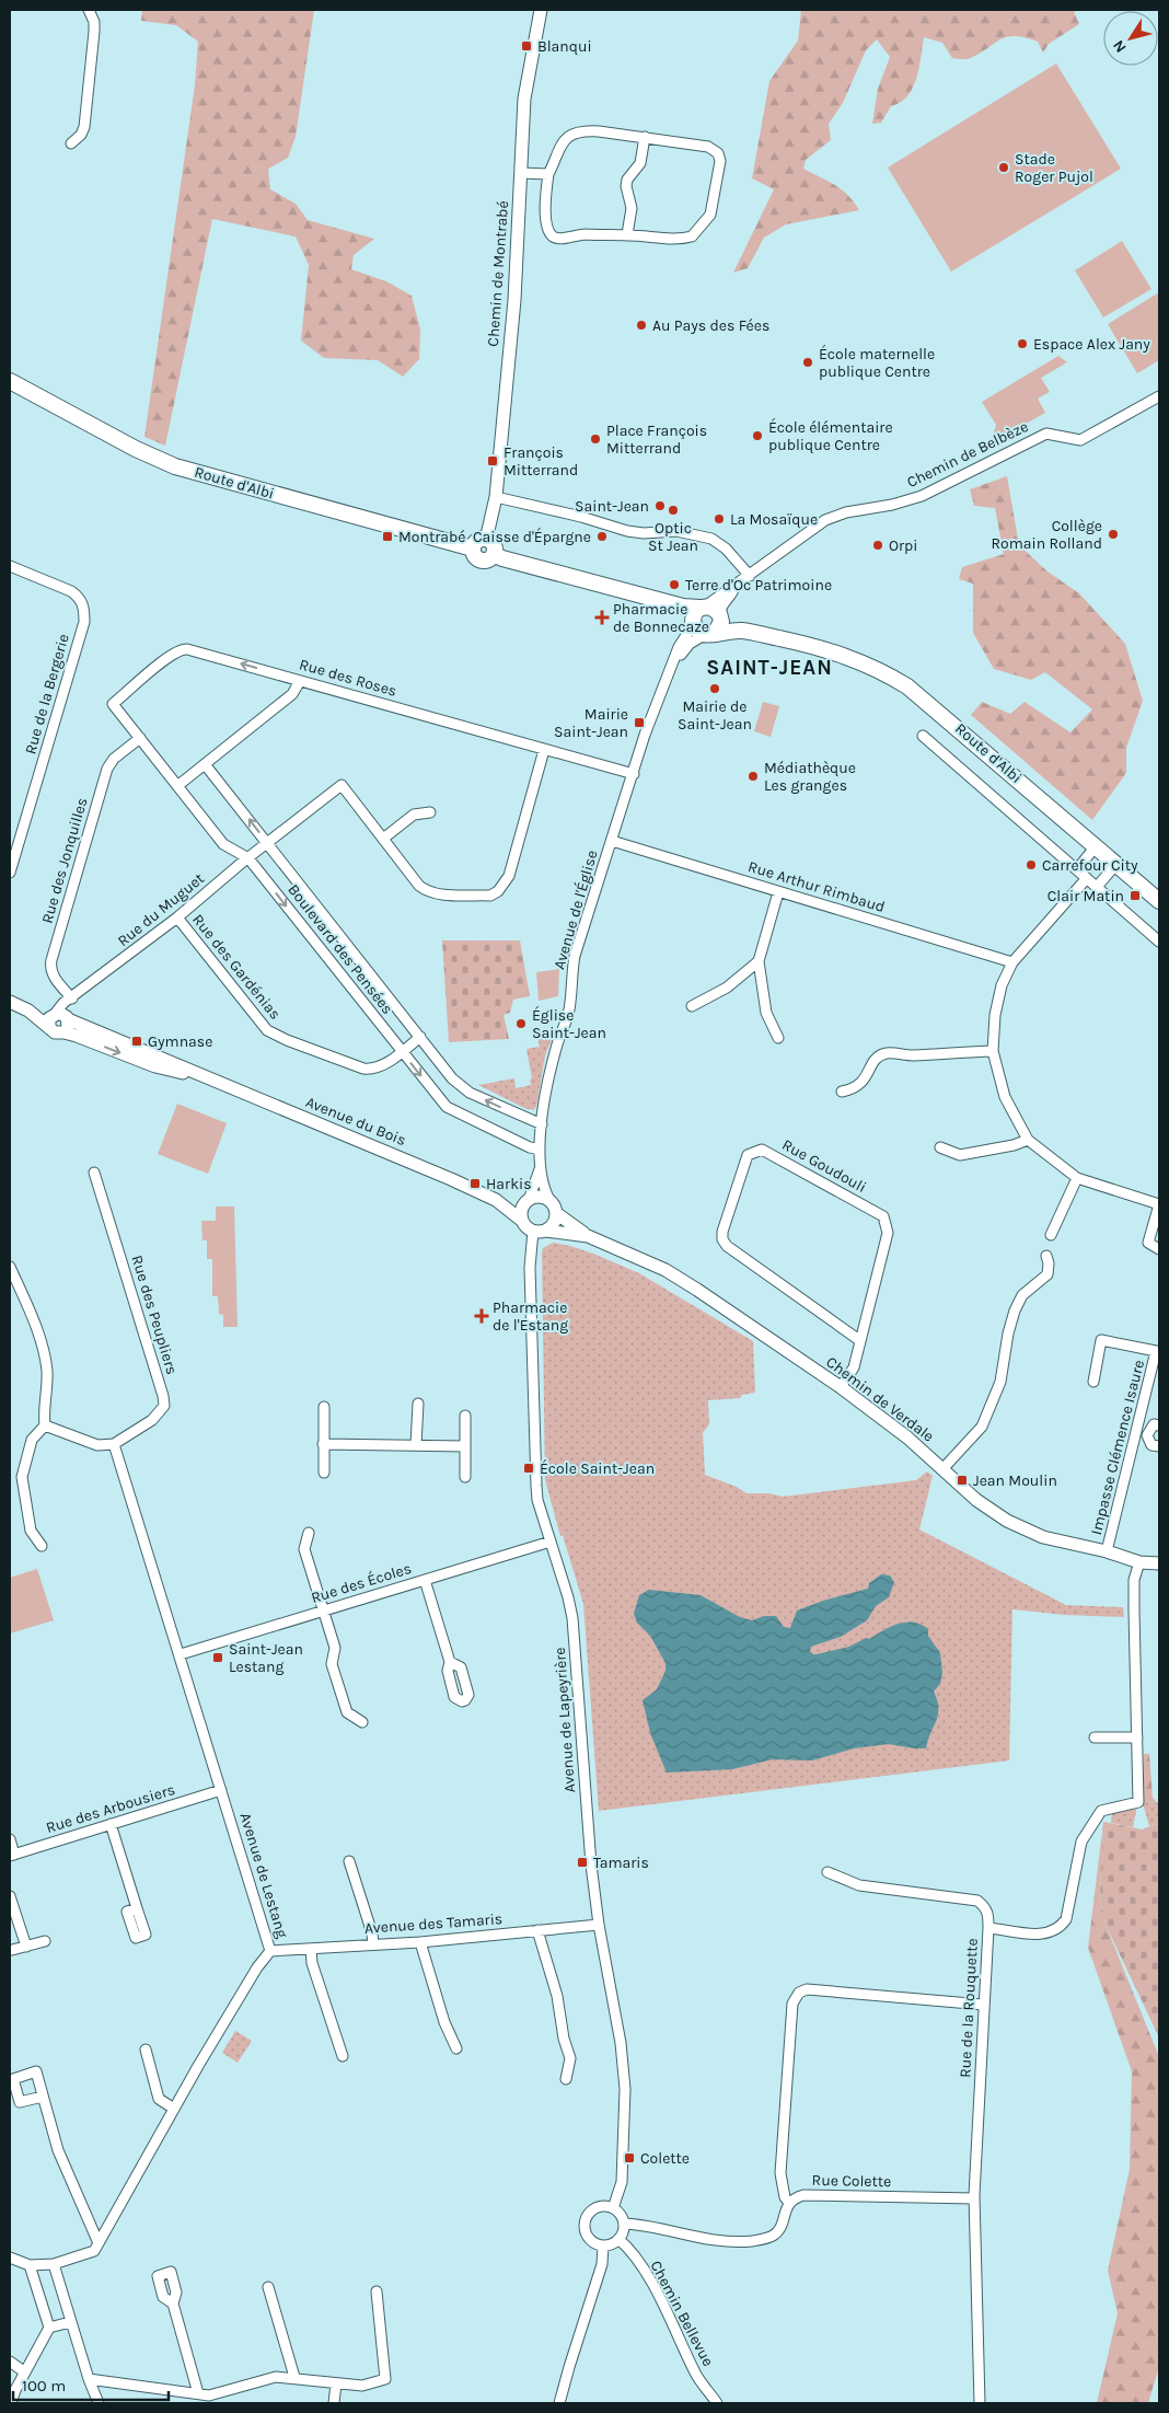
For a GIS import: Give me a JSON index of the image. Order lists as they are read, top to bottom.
{
  "streets": {
    "main road": ["Route d'Albi"],
    "street": [
      "Chemin de Montrabé",
      "Chemin de Belbèze",
      "Rue des Roses",
      "Rue de la Bergerie",
      "Rue des Jonquilles",
      "Rue Arthur Rimbaud",
      "Rue du Muguet",
      "Avenue de l'Église",
      "Boulevard des Pensées",
      "Rue des Gardénias",
      "Avenue du Bois",
      "Rue Goudouli",
      "Rue des Peupliers",
      "Chemin de Verdale",
      "Impasse Clémence Isaure",
      "Rue des Écoles",
      "Avenue de Lapeyrière",
      "Rue des Arbousiers",
      "Avenue de Lestang",
      "Avenue des Tamaris",
      "Rue de la Rouquette",
      "Rue Colette",
      "Chemin Bellevue"
    ]
  },
  "crossings": [
    ["Chemin de Montrabé", "Route d'Albi"],
    ["Chemin de Belbèze", "Route d'Albi"],
    ["Chemin de Belbèze", "Avenue de l'Église"],
    ["Route d'Albi", "Avenue de l'Église"],
    ["Rue des Roses", "Rue des Jonquilles"],
    ["Rue des Roses", "Avenue de l'Église"],
    ["Rue des Roses", "Boulevard des Pensées"],
    ["Rue des Jonquilles", "Rue du Muguet"],
    ["Rue des Jonquilles", "Boulevard des Pensées"],
    ["Rue Arthur Rimbaud", "Avenue de l'Église"],
    ["Rue du Muguet", "Boulevard des Pensées"],
    ["Rue du Muguet", "Rue des Gardénias"],
    ["Rue du Muguet", "Avenue du Bois"],
    ["Avenue de l'Église", "Boulevard des Pensées"],
    ["Avenue de l'Église", "Avenue du Bois"],
    ["Avenue de l'Église", "Chemin de Verdale"],
    ["Avenue de l'Église", "Avenue de Lapeyrière"],
    ["Boulevard des Pensées", "Rue des Gardénias"],
    ["Avenue du Bois", "Chemin de Verdale"],
    ["Avenue du Bois", "Avenue de Lapeyrière"],
    ["Rue Goudouli", "Chemin de Verdale"],
    ["Rue des Peupliers", "Avenue de Lestang"],
    ["Chemin de Verdale", "Impasse Clémence Isaure"],
    ["Chemin de Verdale", "Avenue de Lapeyrière"],
    ["Chemin de Verdale", "Rue de la Rouquette"],
    ["Rue des Écoles", "Avenue de Lapeyrière"],
    ["Rue des Écoles", "Avenue de Lestang"],
    ["Avenue de Lapeyrière", "Avenue des Tamaris"],
    ["Avenue de Lapeyrière", "Chemin Bellevue"],
    ["Rue des Arbousiers", "Avenue de Lestang"],
    ["Avenue de Lestang", "Avenue des Tamaris"],
    ["Rue de la Rouquette", "Rue Colette"]
  ],
  "districts": ["SAINT-JEAN"],
  "places": {
    "transit": [
      "Blanqui",
      "François Mitterrand",
      "Montrabé",
      "Mairie Saint-Jean",
      "Clair Matin",
      "Gymnase",
      "Harkis",
      "École Saint-Jean",
      "Jean Moulin",
      "Saint-Jean Lestang",
      "Tamaris",
      "Colette"
    ],
    "other": [
      "Stade Roger Pujol",
      "Au Pays des Fées",
      "Espace Alex Jany",
      "École maternelle publique Centre",
      "École élémentaire publique Centre",
      "Place François Mitterrand",
      "Saint-Jean",
      "Optic St Jean",
      "La Mosaïque",
      "Collège Romain Rolland",
      "Caisse d'Épargne",
      "Orpi",
      "Terre d'Oc Patrimoine",
      "Mairie de Saint-Jean",
      "Médiathèque Les granges",
      "Carrefour City",
      "Église Saint-Jean"
    ],
    "health": ["Pharmacie de Bonnecaze", "Pharmacie de l'Estang"]
  },
  "scale_bar": "100 m",
  "north": "bottom left"
}
